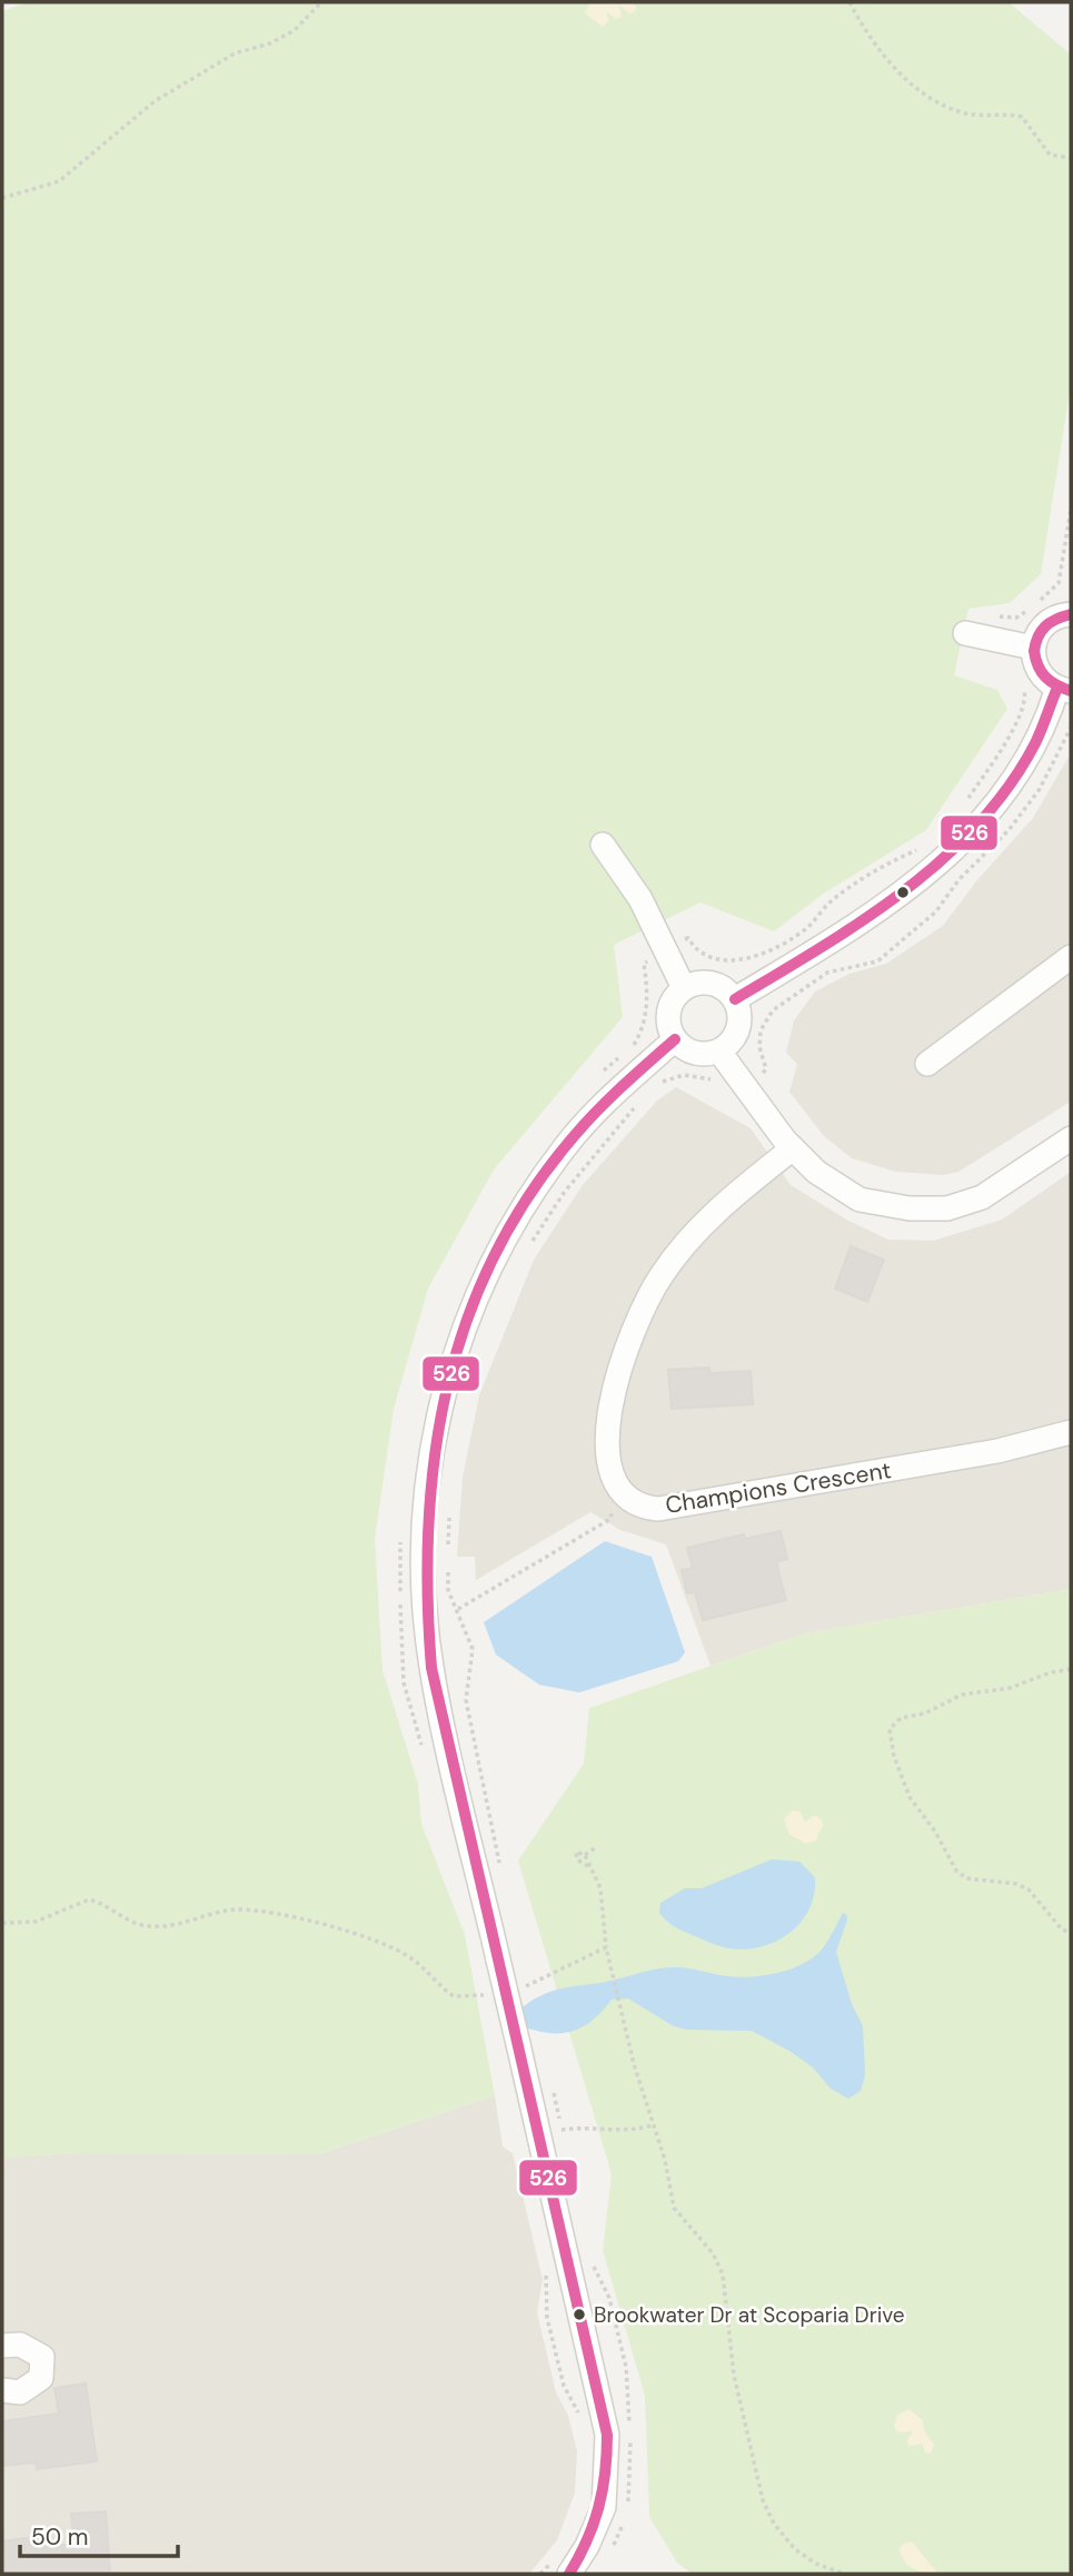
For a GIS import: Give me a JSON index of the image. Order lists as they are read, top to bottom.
{
  "streets": {
    "street": ["Champions Crescent"]
  },
  "places": ["Brookwater Dr at Scoparia Drive"],
  "lines": ["transit line 526"],
  "scale_bar": "50 m"
}
